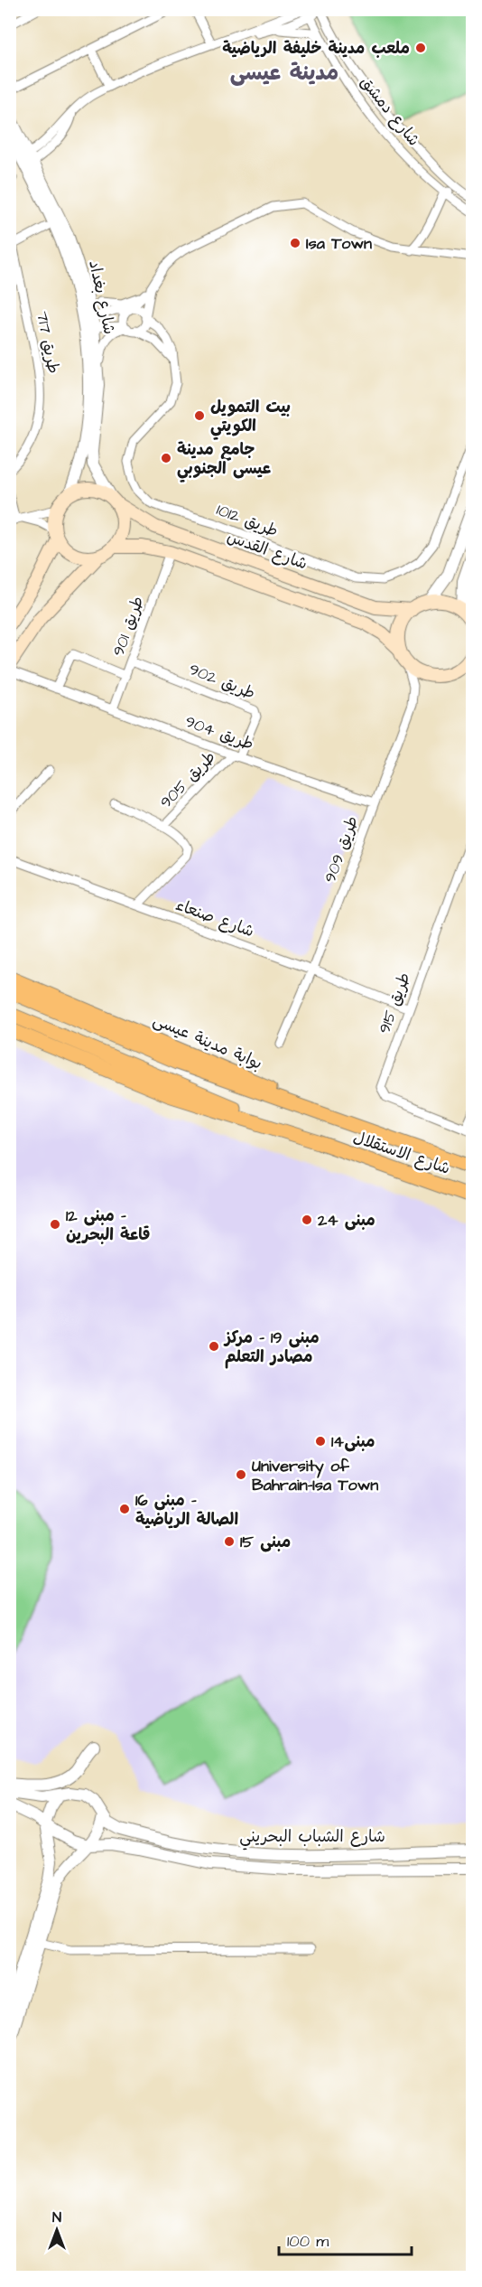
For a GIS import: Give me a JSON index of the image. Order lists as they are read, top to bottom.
{
  "streets": {
    "main road": ["شارع القدس", "بوابة مدينة عيسى", "شارع الاستقلال"],
    "street": [
      "شارع دمشق",
      "شارع بغداد",
      "طريق 717",
      "طريق 1012",
      "طريق 901",
      "طريق 902",
      "طريق 904",
      "طريق 905",
      "طريق 909",
      "شارع صنعاء",
      "طريق 915",
      "شارع الشباب البحريني"
    ]
  },
  "crossings": [
    ["شارع بغداد", "شارع القدس"],
    ["طريق 901", "طريق 902"],
    ["طريق 901", "طريق 904"],
    ["طريق 902", "طريق 904"],
    ["طريق 902", "طريق 905"],
    ["طريق 904", "طريق 905"],
    ["طريق 904", "طريق 909"],
    ["طريق 905", "شارع صنعاء"],
    ["طريق 909", "شارع صنعاء"],
    ["شارع صنعاء", "طريق 915"],
    ["بوابة مدينة عيسى", "شارع الاستقلال"]
  ],
  "districts": ["مدينة عيسى"],
  "places": [
    "ملعب مدينة خليفة الرياضية",
    "Isa Town",
    "بيت التمويل الكويتي",
    "جامع مدينة عيسى الجنوبي",
    "مبنى 24",
    "مبنى 12 - قاعة البحرين",
    "مبنى 19 - مركز مصادر التعلم",
    "مبنى14",
    "University of Bahrain-Isa Town",
    "مبنى 16 - الصالة الرياضية",
    "مبنى 15"
  ],
  "scale_bar": "100 m",
  "north": "top"
}
